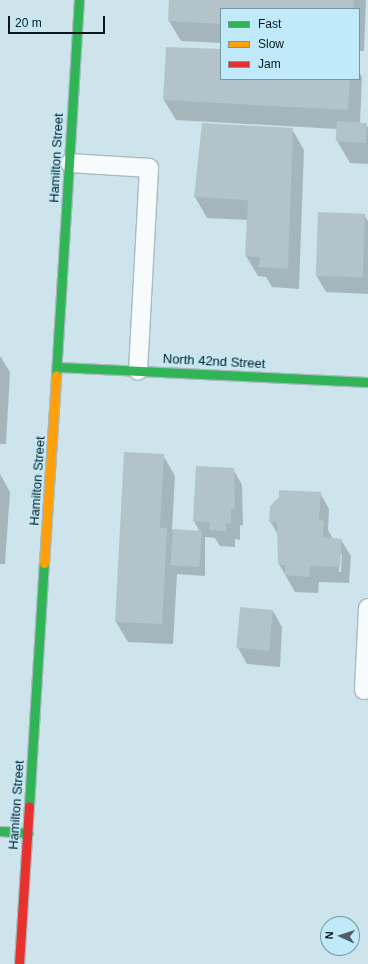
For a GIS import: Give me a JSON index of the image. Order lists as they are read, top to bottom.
{
  "streets": {
    "main road": ["Hamilton Street", "North 42nd Street"]
  },
  "crossings": [
    ["Hamilton Street", "North 42nd Street"]
  ],
  "legend": ["Fast", "Slow", "Jam"],
  "scale_bar": "20 m",
  "north": "left"
}
